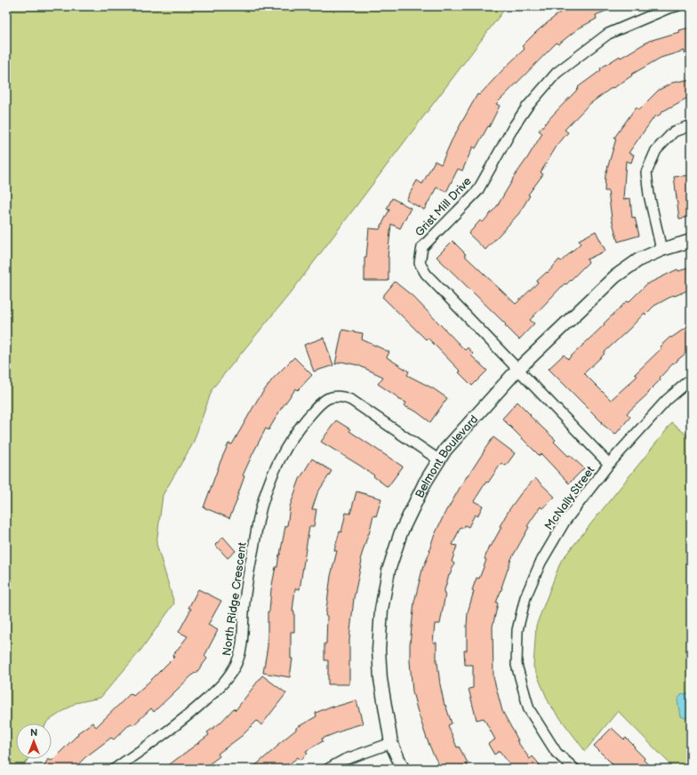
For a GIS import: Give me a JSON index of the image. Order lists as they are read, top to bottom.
{
  "streets": {
    "street": [
      "Grist Mill Drive",
      "Belmont Boulevard",
      "McNally Street",
      "North Ridge Crescent"
    ]
  },
  "crossings": [
    ["Grist Mill Drive", "Belmont Boulevard"],
    ["Grist Mill Drive", "McNally Street"],
    ["Belmont Boulevard", "North Ridge Crescent"]
  ],
  "north": "top"
}
